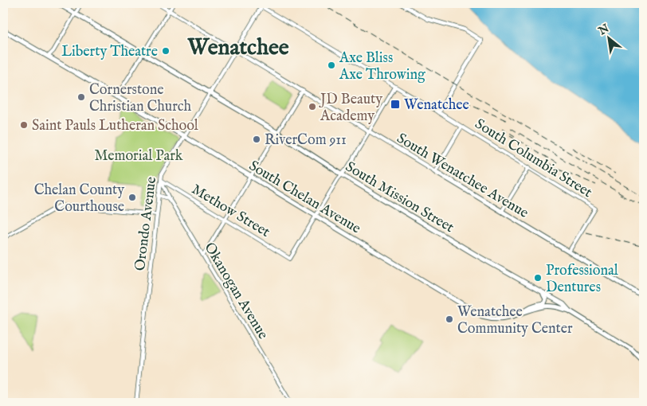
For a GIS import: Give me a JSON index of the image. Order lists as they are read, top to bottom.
{
  "streets": {
    "main road": [
      "South Columbia Street",
      "South Wenatchee Avenue",
      "South Chelan Avenue",
      "South Mission Street",
      "Orondo Avenue"
    ],
    "street": ["Methow Street", "Okanogan Avenue"]
  },
  "crossings": [
    ["South Columbia Street", "South Wenatchee Avenue"],
    ["South Columbia Street", "Orondo Avenue"],
    ["South Wenatchee Avenue", "Orondo Avenue"],
    ["South Chelan Avenue", "Methow Street"],
    ["South Chelan Avenue", "Orondo Avenue"],
    ["South Mission Street", "Orondo Avenue"],
    ["Methow Street", "Orondo Avenue"],
    ["Orondo Avenue", "Okanogan Avenue"]
  ],
  "districts": ["Wenatchee"],
  "parks": ["Memorial Park"],
  "places": {
    "other": [
      "Liberty Theatre",
      "Axe Bliss Axe Throwing",
      "Cornerstone Christian Church",
      "JD Beauty Academy",
      "Saint Pauls Lutheran School",
      "RiverCom 911",
      "Chelan County Courthouse",
      "Professional Dentures",
      "Wenatchee Community Center"
    ],
    "transit": ["Wenatchee"]
  },
  "north": "top left"
}
